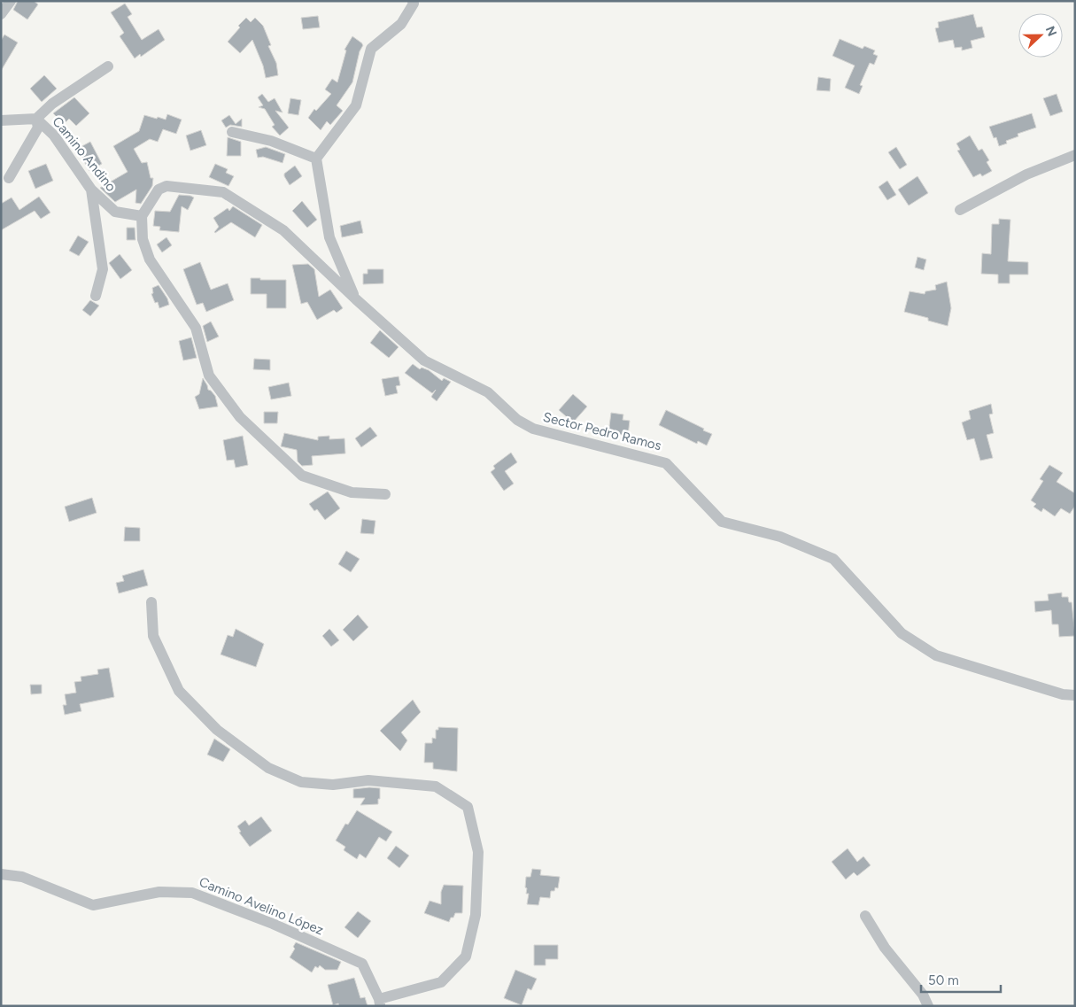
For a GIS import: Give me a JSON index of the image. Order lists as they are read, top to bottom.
{
  "streets": {
    "street": ["Camino Andino", "Sector Pedro Ramos", "Camino Avelino López"]
  },
  "crossings": [
    ["Camino Andino", "Sector Pedro Ramos"]
  ],
  "scale_bar": "50 m",
  "north": "right"
}
